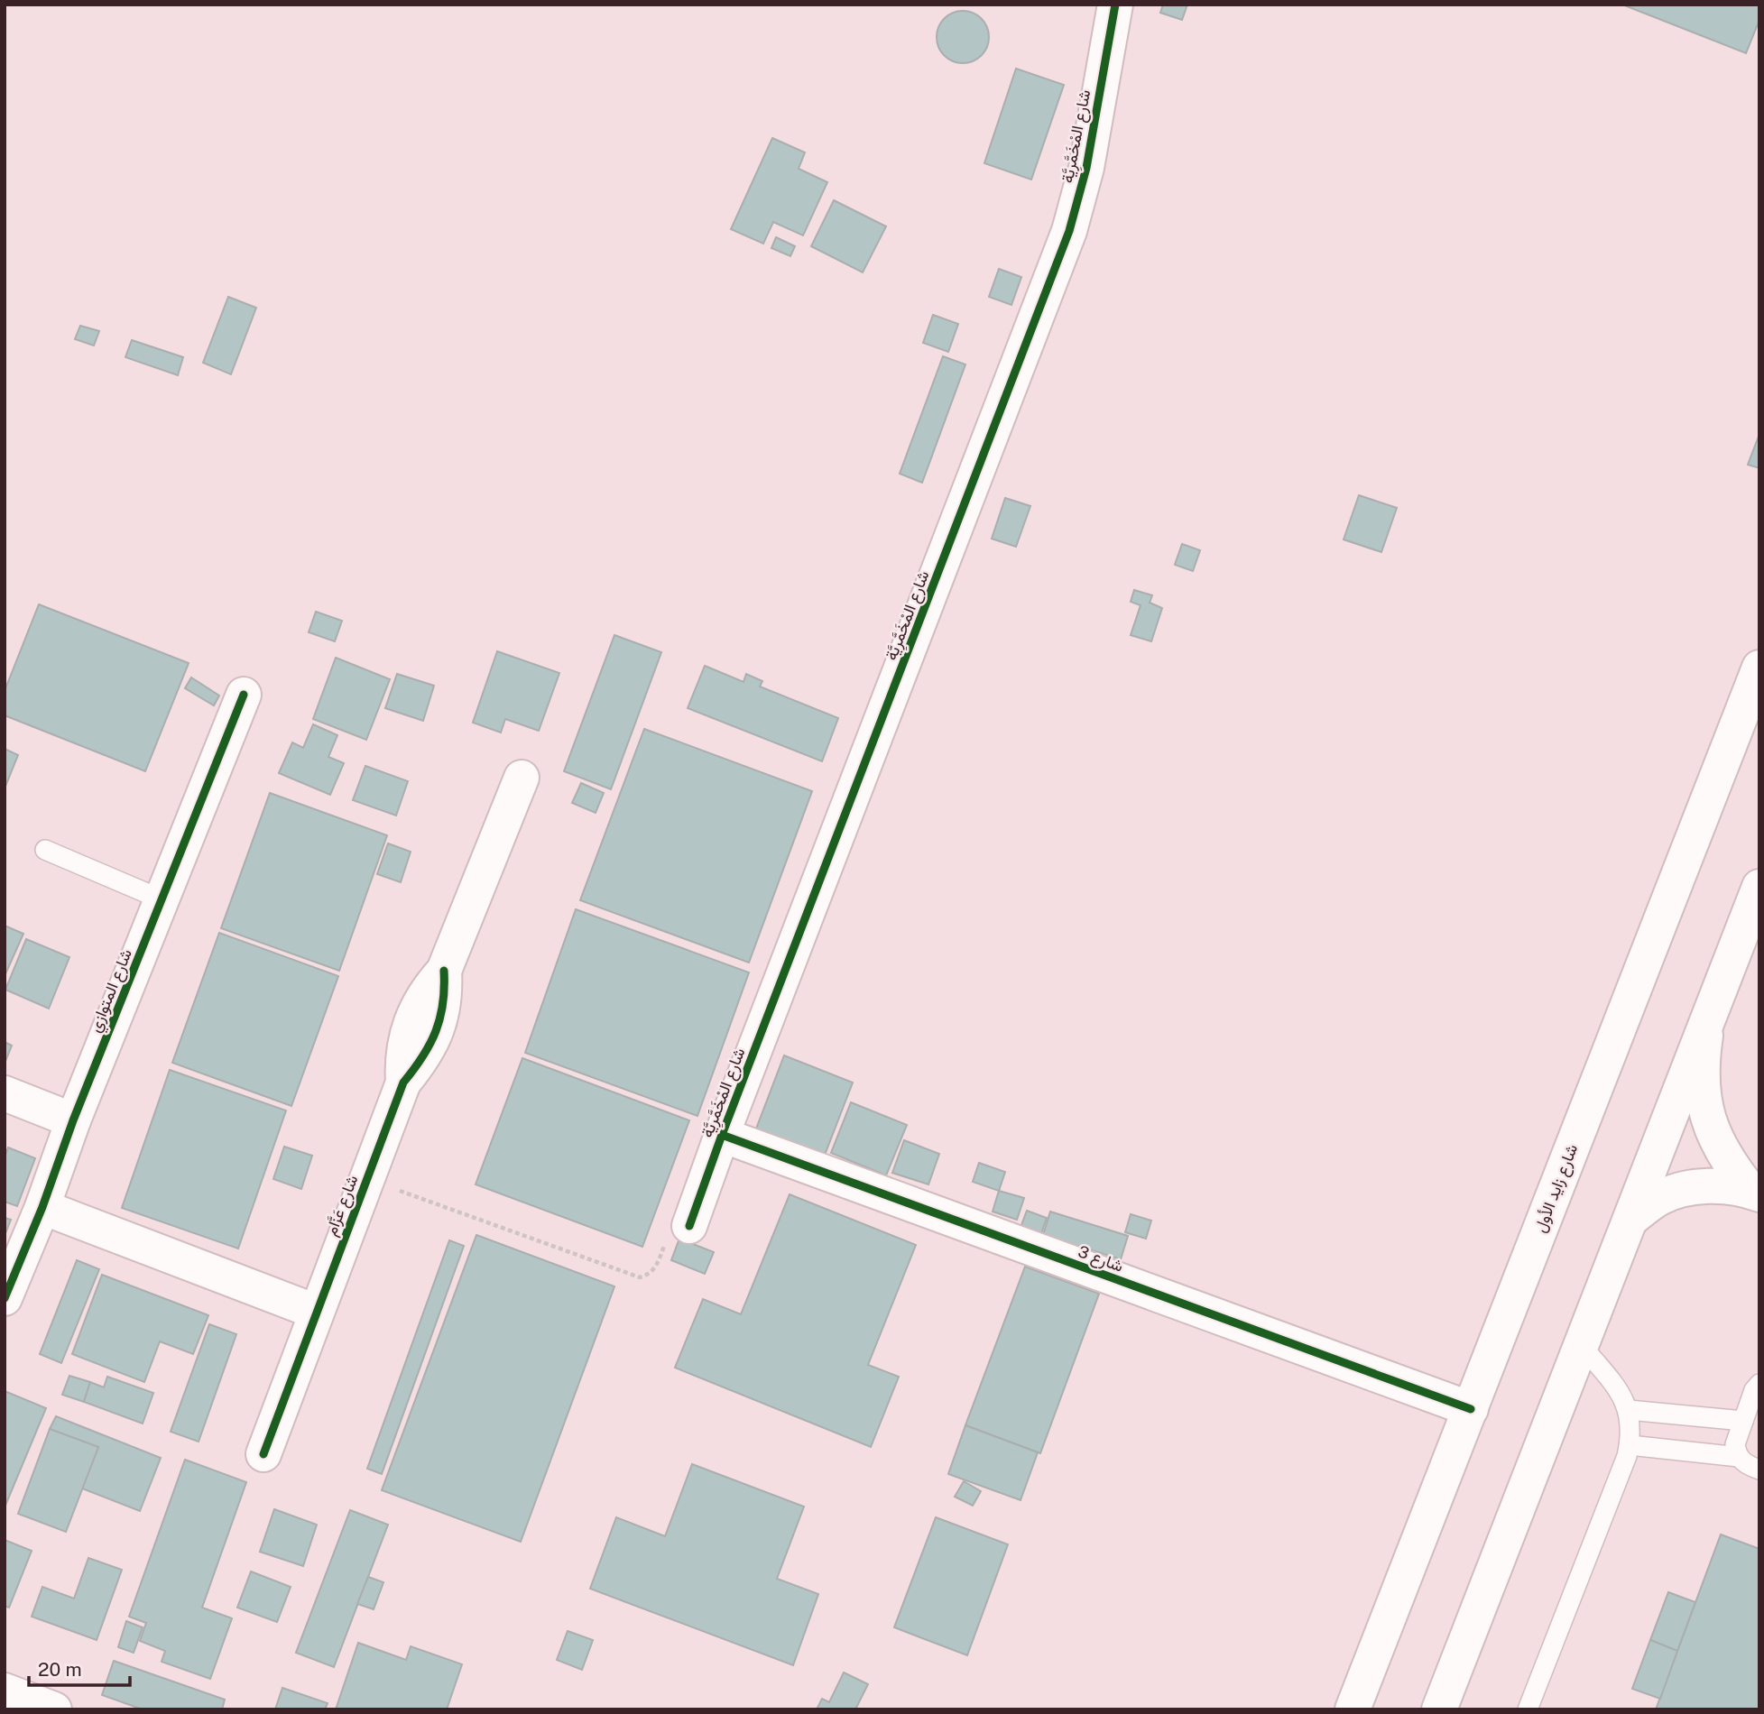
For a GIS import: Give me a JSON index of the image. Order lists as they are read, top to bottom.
{
  "streets": {
    "street": [
      "شارع المْخَمَّرِيَّة",
      "شارع المتوازي",
      "شارع زايد الأول",
      "شارع عَزَّام",
      "شارع 3"
    ]
  },
  "crossings": [
    ["شارع المْخَمَّرِيَّة", "شارع 3"],
    ["شارع زايد الأول", "شارع 3"]
  ],
  "scale_bar": "20 m"
}
